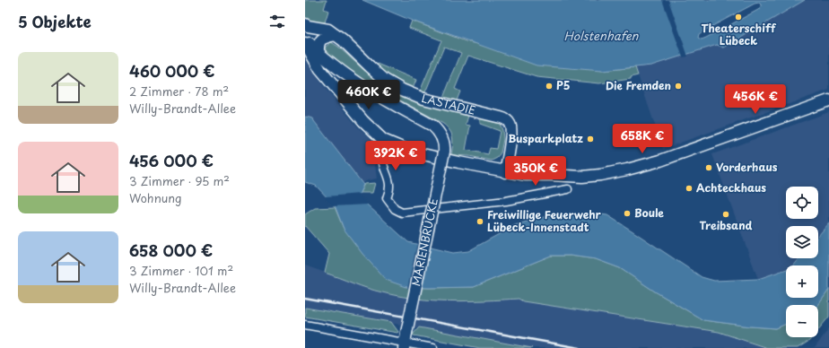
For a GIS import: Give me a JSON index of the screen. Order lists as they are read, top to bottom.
{
  "streets": {
    "street": ["LASTADIE", "MARIENBRÜCKE"]
  },
  "water": ["Holstenhafen"],
  "places": [
    "Theaterschiff Lübeck",
    "P5",
    "Die Fremden",
    "Busparkplatz",
    "Vorderhaus",
    "Achteckhaus",
    "Boule",
    "Treibsand",
    "Freiwillige Feuerwehr Lübeck-Innenstadt"
  ],
  "page": {
    "heading": "5 Objekte",
    "list": [
      {
        "name": "460 000 €",
        "note": "2 Zimmer · 78 m² · Willy-Brandt-Allee"
      },
      {
        "name": "456 000 €",
        "note": "3 Zimmer · 95 m² · Wohnung"
      },
      {
        "name": "658 000 €",
        "note": "3 Zimmer · 101 m² · Willy-Brandt-Allee"
      }
    ],
    "price": [
      "460K €",
      "456K €",
      "658K €",
      "392K €",
      "350K €"
    ],
    "map_buttons": ["+", "−"]
  }
}
